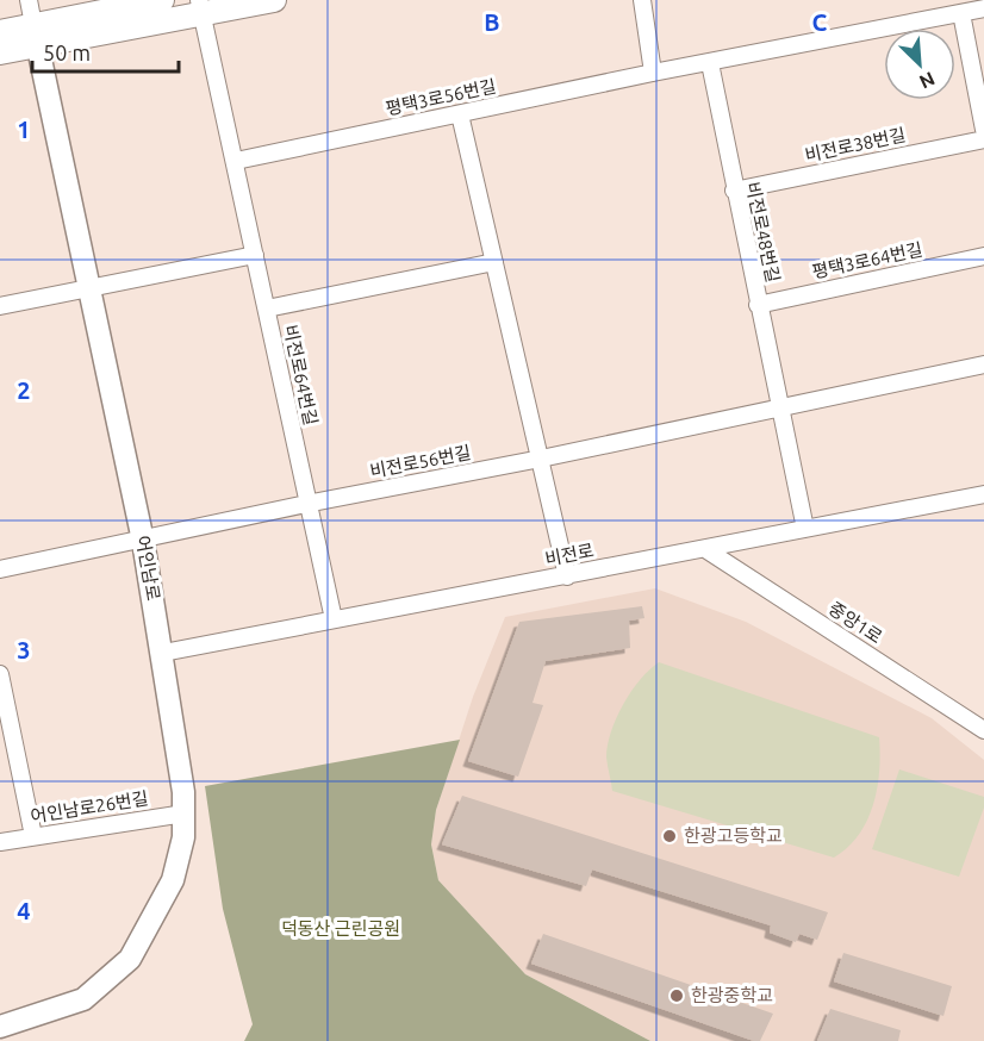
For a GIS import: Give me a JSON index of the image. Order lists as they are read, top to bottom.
{
  "streets": {
    "street": [
      "평택3로56번길",
      "비전로38번길",
      "비전로48번길",
      "평택3로64번길",
      "비전로64번길",
      "비전로56번길",
      "비전로",
      "어인남로",
      "중앙1로",
      "어인남로26번길"
    ]
  },
  "crossings": [
    ["평택3로56번길", "비전로48번길"],
    ["평택3로56번길", "비전로64번길"],
    ["비전로38번길", "비전로48번길"],
    ["비전로48번길", "평택3로64번길"],
    ["비전로48번길", "비전로"],
    ["비전로64번길", "비전로56번길"],
    ["비전로64번길", "비전로"],
    ["비전로", "어인남로"],
    ["비전로", "중앙1로"],
    ["어인남로", "어인남로26번길"]
  ],
  "parks": ["덕동산 근린공원"],
  "places": ["한광고등학교", "한광중학교"],
  "scale_bar": "50 m",
  "north": "bottom right",
  "grid": {
    "columns": ["B", "C"],
    "rows": [
      "1",
      "2",
      "3",
      "4"
    ]
  }
}
